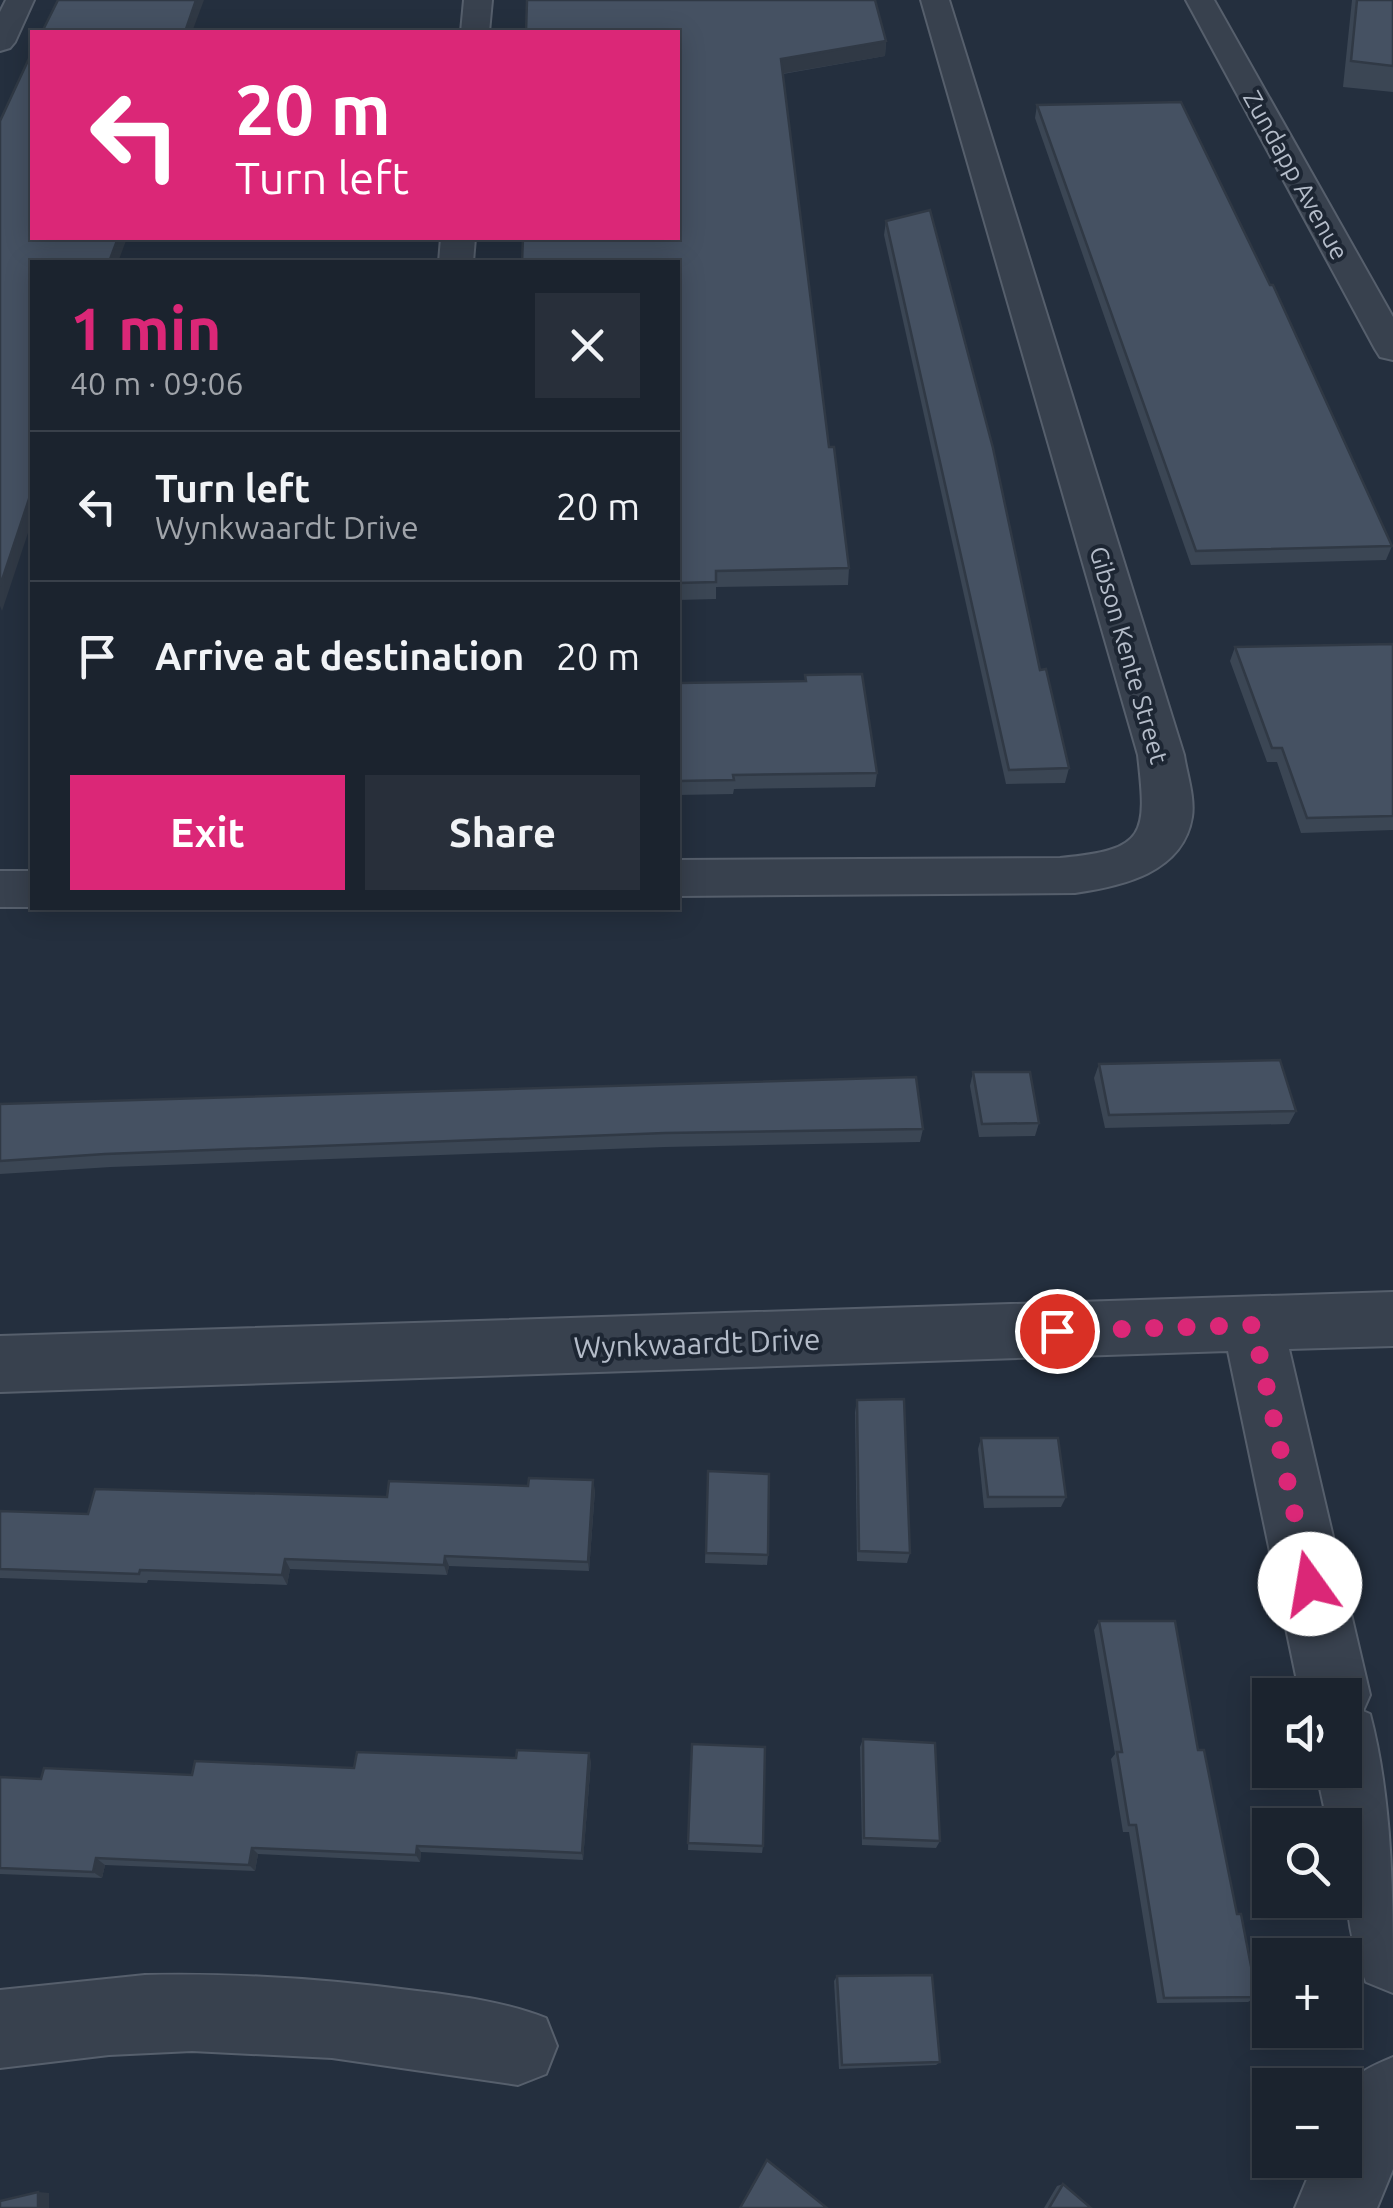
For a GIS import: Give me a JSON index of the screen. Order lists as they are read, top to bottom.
{
  "streets": {
    "street": ["Zundapp Avenue", "Gibson Kente Street", "Wynkwaardt Drive"]
  },
  "page": {
    "turn": ["20 m", "Turn left"],
    "heading": ["1 min", "40 m · 09:06"],
    "list": [
      {
        "name": "Turn left",
        "note": "Wynkwaardt Drive",
        "value": "20 m"
      },
      {
        "name": "Arrive at destination",
        "value": "20 m"
      }
    ],
    "buttons": ["Exit", "Share"],
    "map_buttons": ["+", "−"]
  }
}
